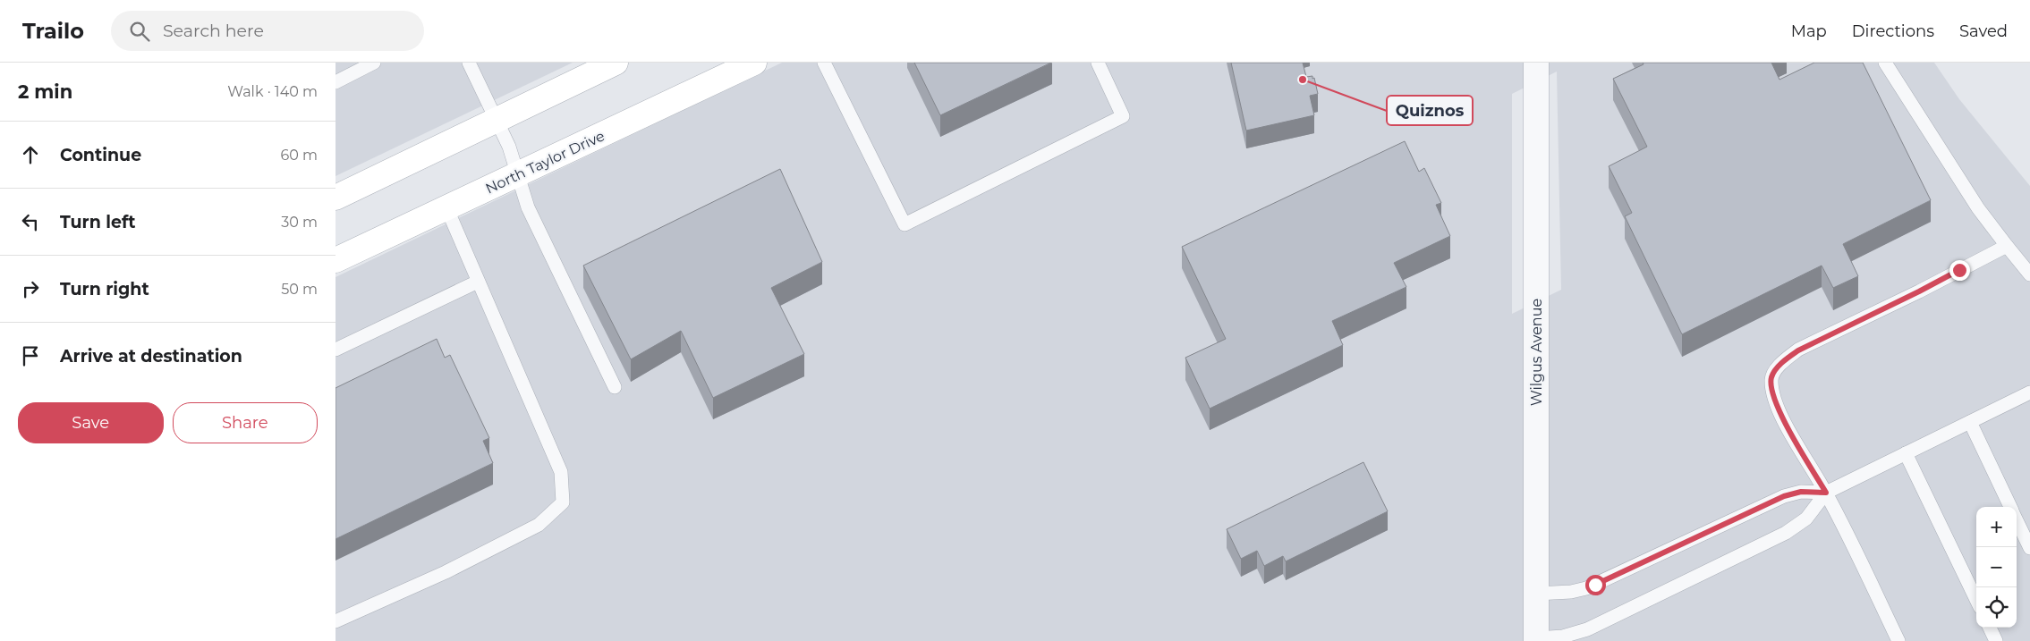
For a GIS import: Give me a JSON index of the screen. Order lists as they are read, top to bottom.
{
  "streets": {
    "main road": ["North Taylor Drive"],
    "street": ["Wilgus Avenue"]
  },
  "places": ["Quiznos"],
  "page": {
    "header": "Trailo",
    "search": "Search here",
    "nav": ["Map", "Directions", "Saved"],
    "heading": ["2 min", "Walk · 140 m"],
    "list": [
      ["Continue", "60 m"],
      ["Turn left", "30 m"],
      ["Turn right", "50 m"],
      "Arrive at destination"
    ],
    "buttons": ["Save", "Share"],
    "map_buttons": ["+", "−"]
  }
}
